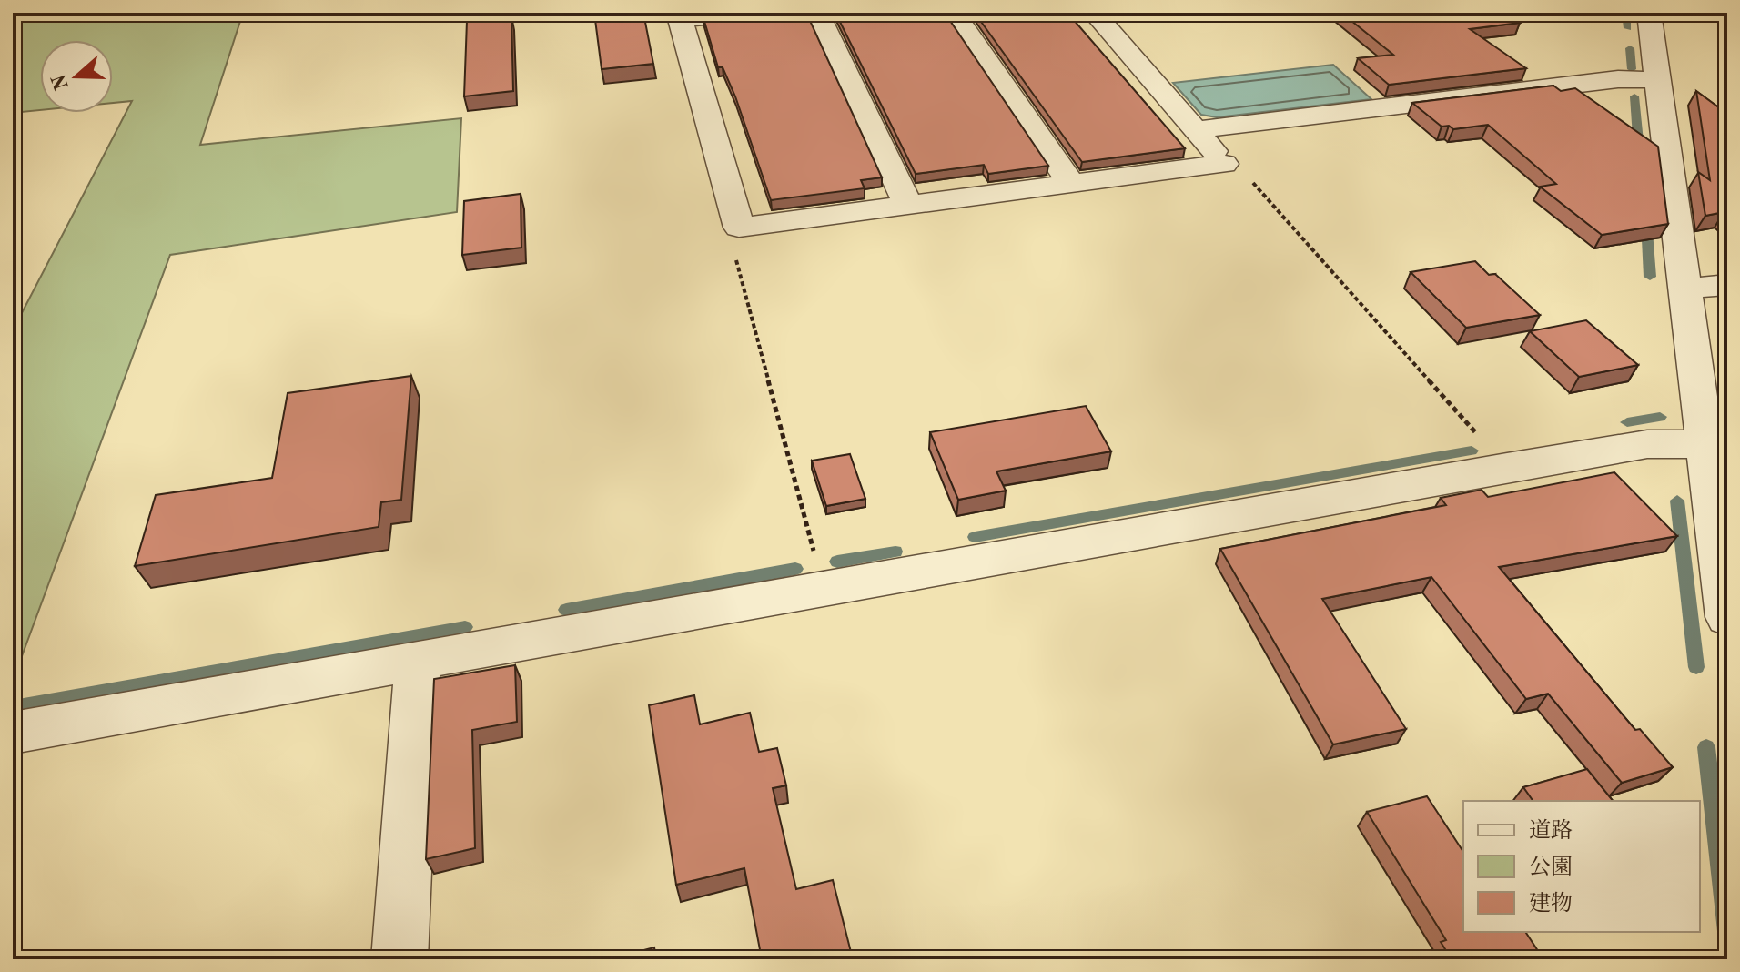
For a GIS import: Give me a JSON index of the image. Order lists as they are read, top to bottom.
{
  "legend": ["道路", "公園", "建物"],
  "north": "left"
}
